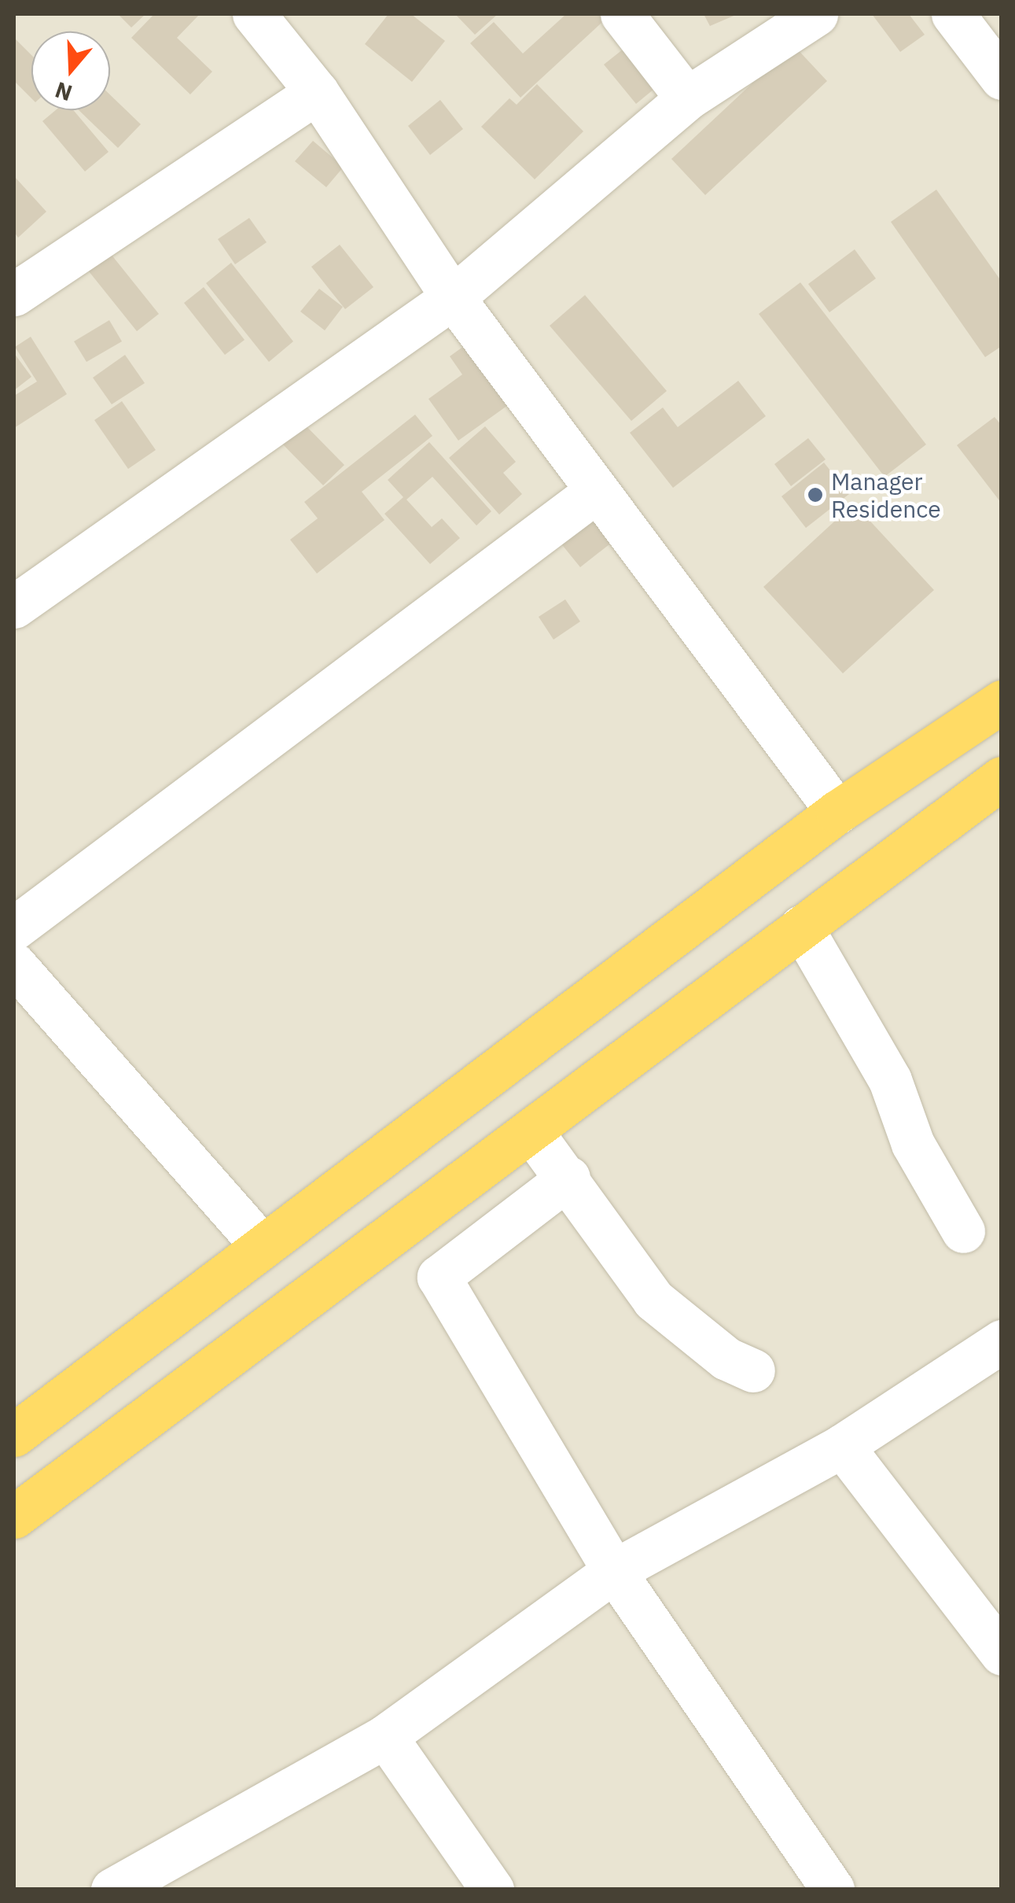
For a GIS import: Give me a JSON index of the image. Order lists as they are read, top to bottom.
{
  "places": ["Manager Residence"],
  "north": "bottom"
}
